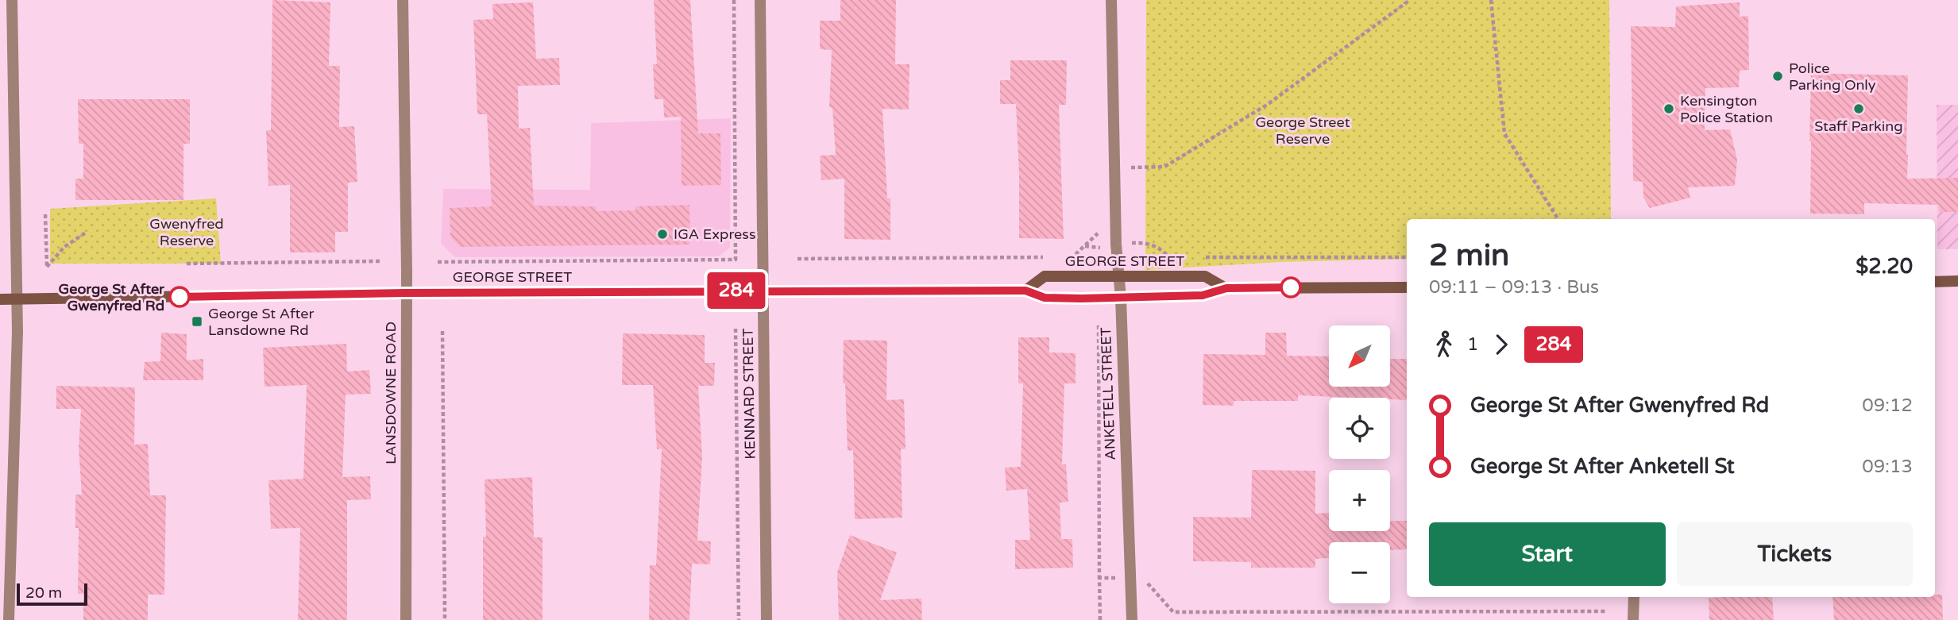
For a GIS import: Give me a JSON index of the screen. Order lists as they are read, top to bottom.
{
  "streets": {
    "main road": ["GEORGE STREET"],
    "street": ["LANSDOWNE ROAD", "KENNARD STREET", "ANKETELL STREET"]
  },
  "crossings": [
    ["GEORGE STREET", "LANSDOWNE ROAD"],
    ["GEORGE STREET", "KENNARD STREET"],
    ["GEORGE STREET", "ANKETELL STREET"]
  ],
  "parks": ["George Street Reserve", "Gwenyfred Reserve"],
  "places": {
    "other": [
      "Police Parking Only",
      "Kensington Police Station",
      "Staff Parking",
      "IGA Express",
      "George St After Gwenyfred Rd"
    ],
    "transit": ["George St After Lansdowne Rd"]
  },
  "lines": ["bus line 284"],
  "scale_bar": "20 m",
  "north": "bottom left",
  "page": {
    "on_map": "284",
    "heading": ["2 min", "09:11 – 09:13 · Bus", "$2.20"],
    "legs": ["1", "284"],
    "map_buttons": ["+", "−"],
    "list": [
      {
        "name": "George St After Gwenyfred Rd",
        "value": "09:12"
      },
      {
        "name": "George St After Anketell St",
        "value": "09:13"
      }
    ],
    "buttons": ["Start", "Tickets"],
    "scale": "20 m"
  }
}
